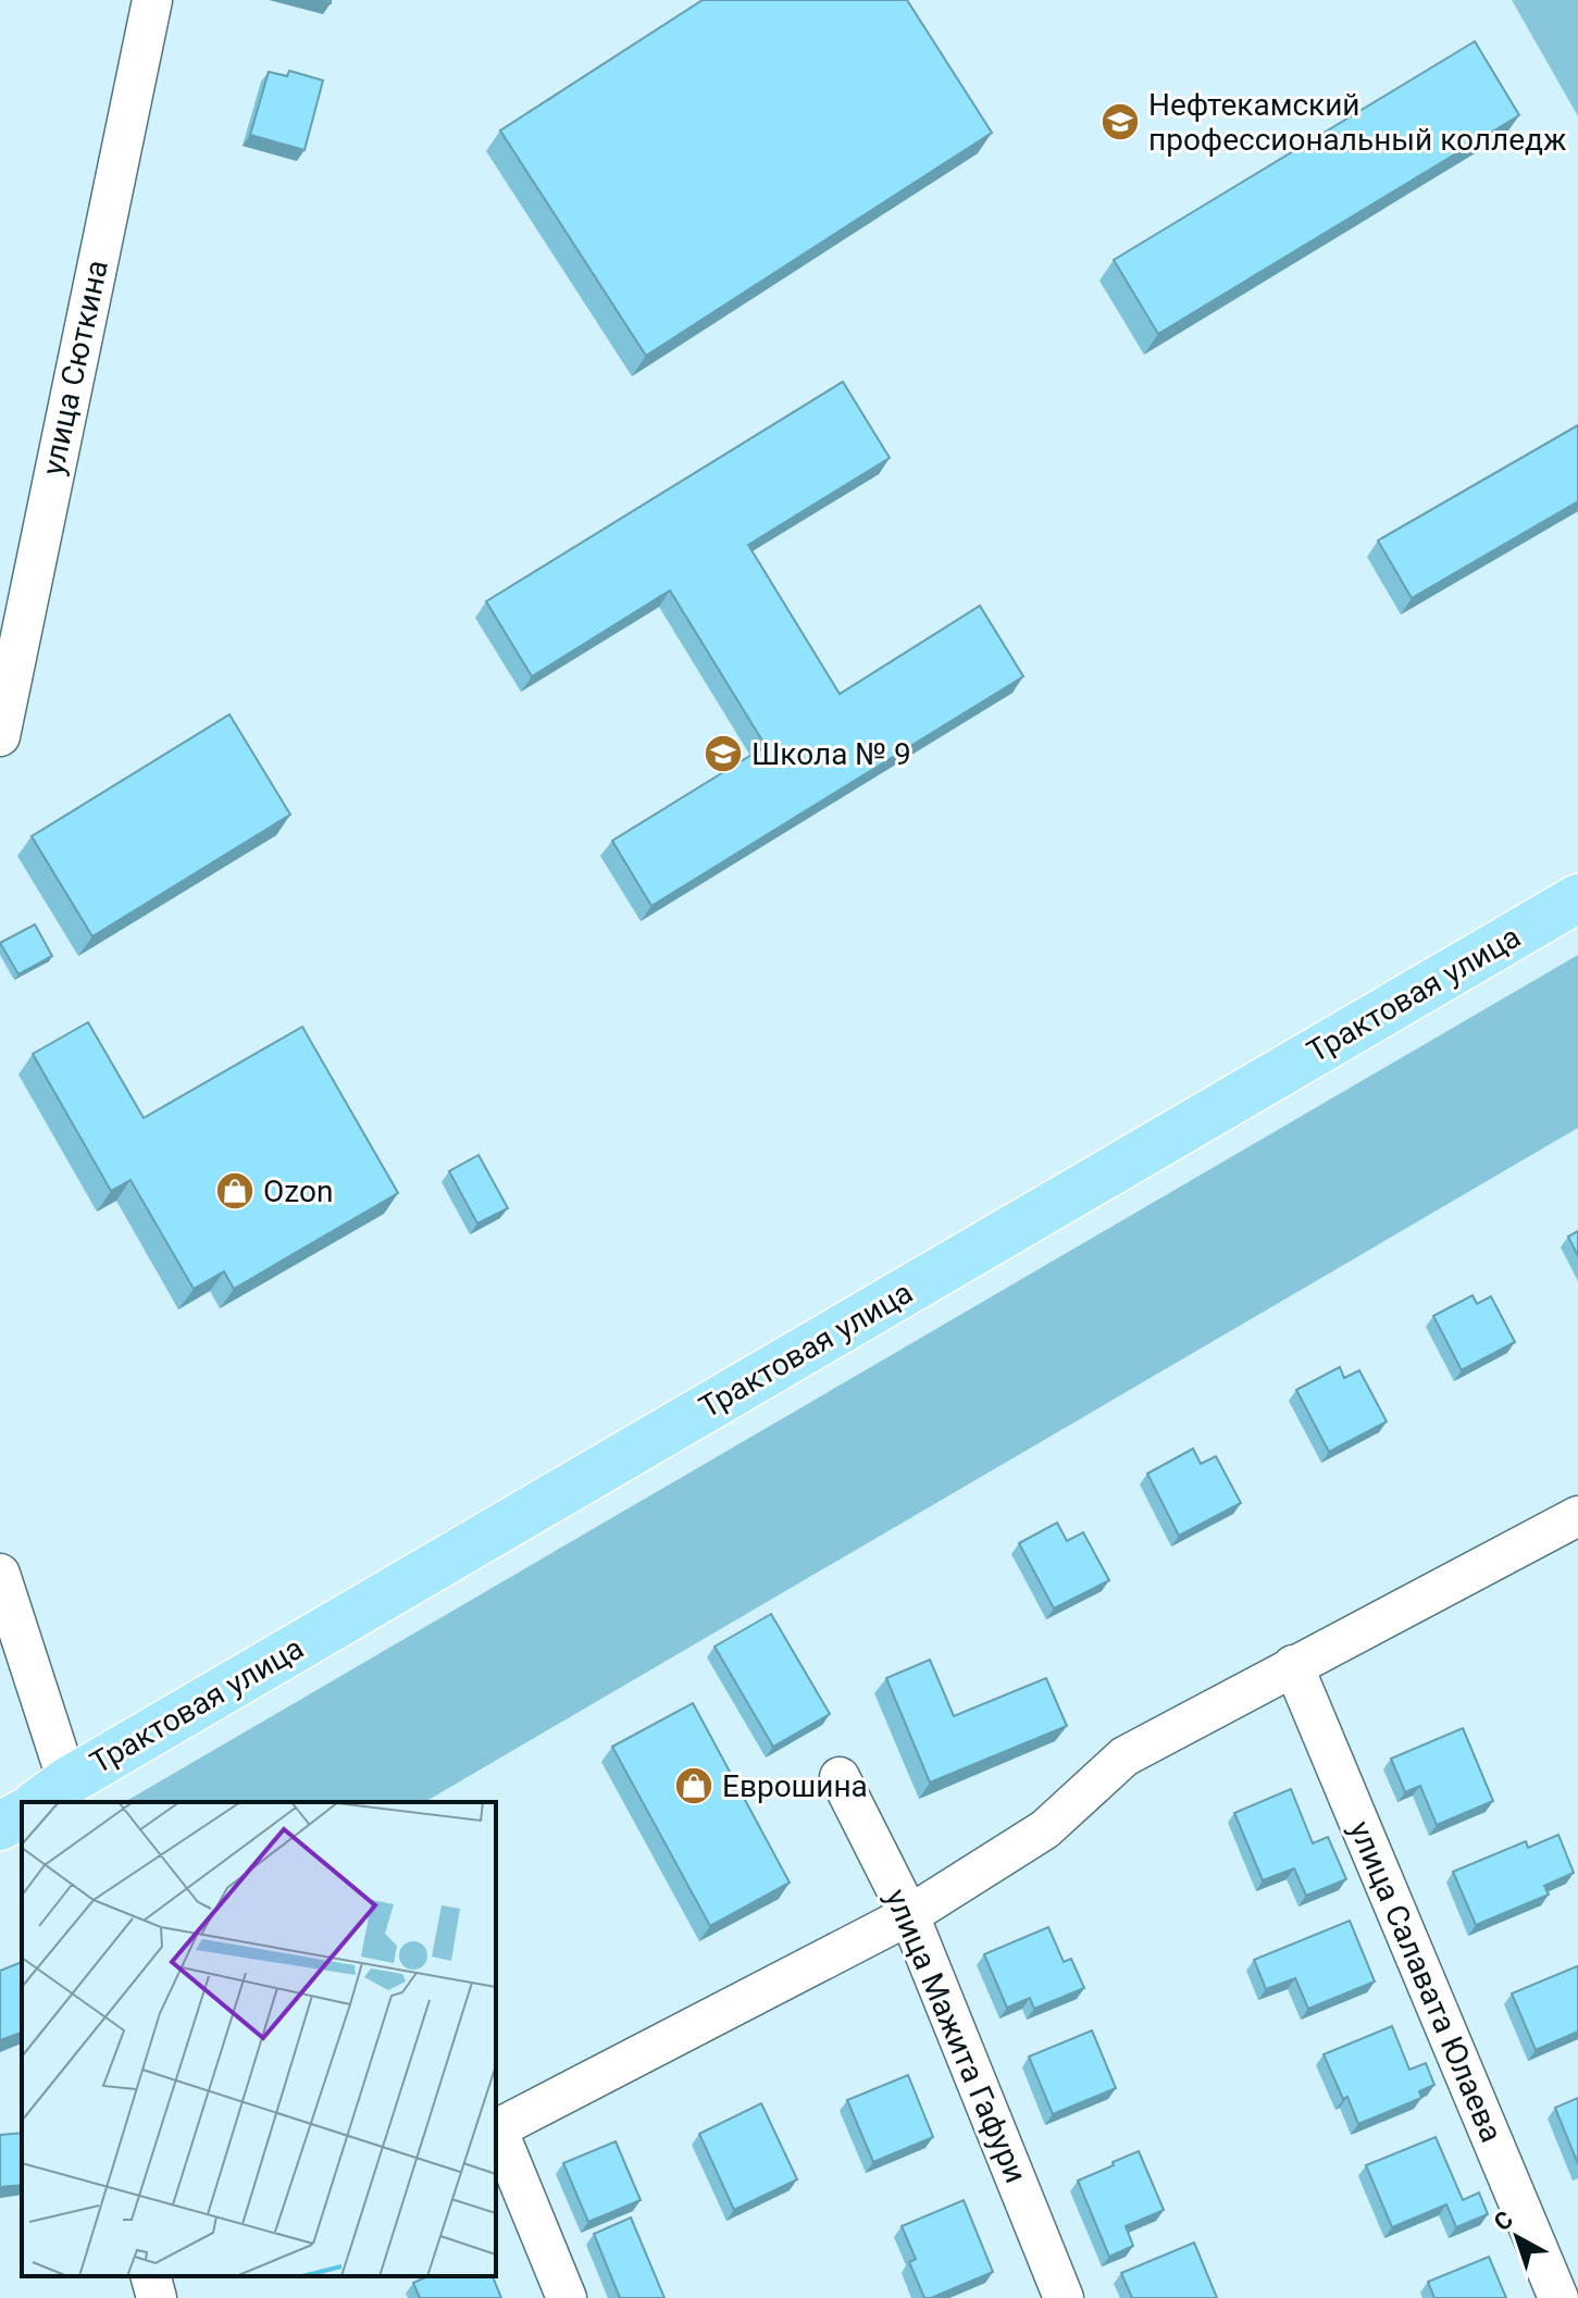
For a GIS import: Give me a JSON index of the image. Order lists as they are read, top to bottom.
{
  "streets": {
    "main road": ["Трактовая улица"],
    "street": ["улица Сюткина", "улица Салавата Юлаева", "улица Мажита Гафури"]
  },
  "places": {
    "school or university": ["Нефтекамский профессиональный колледж", "Школа № 9"],
    "shop": ["Ozon", "Еврошина"]
  },
  "north": "top left"
}
